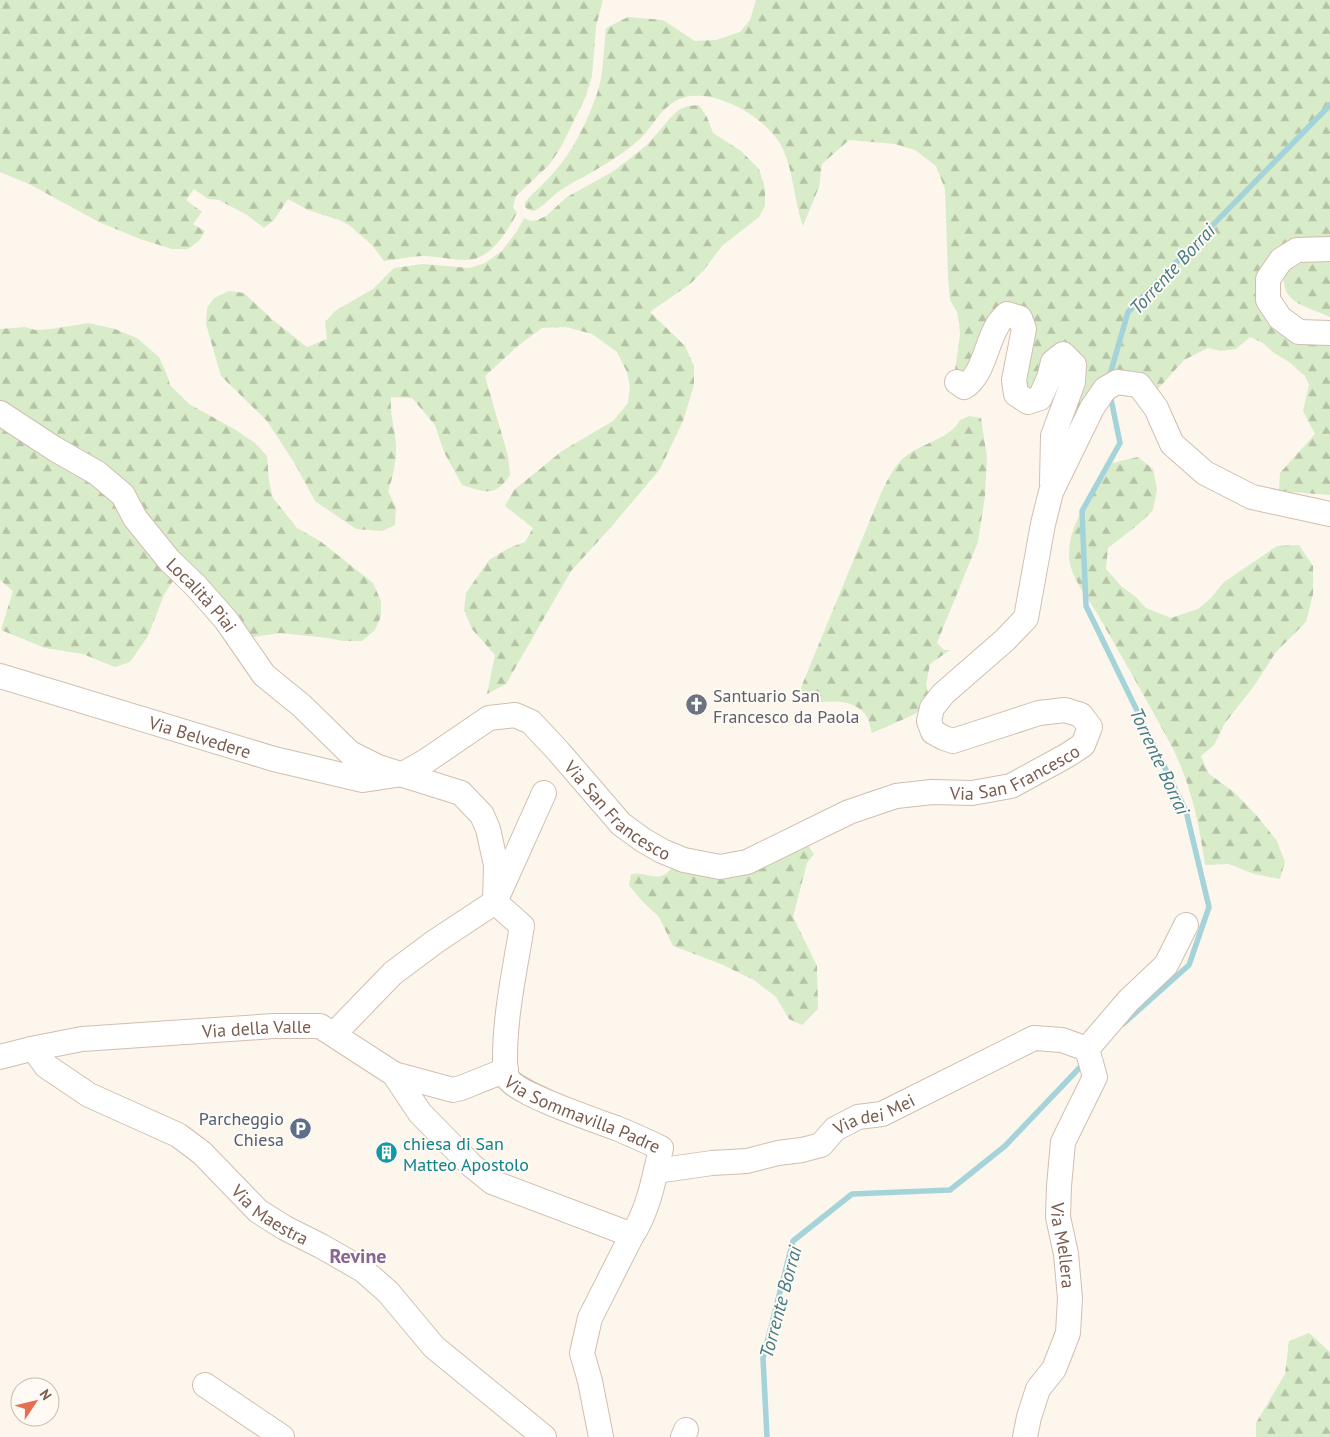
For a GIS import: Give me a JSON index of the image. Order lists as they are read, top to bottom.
{
  "streets": {
    "street": [
      "Località Piai",
      "Via Belvedere",
      "Via San Francesco",
      "Via della Valle",
      "Via Sommavilla Padre",
      "Via dei Mei",
      "Via Maestra",
      "Via Mellera"
    ]
  },
  "crossings": [
    ["Località Piai", "Via Belvedere"],
    ["Località Piai", "Via San Francesco"],
    ["Via Belvedere", "Via San Francesco"],
    ["Via della Valle", "Via Sommavilla Padre"],
    ["Via della Valle", "Via Maestra"],
    ["Via Sommavilla Padre", "Via dei Mei"],
    ["Via dei Mei", "Via Mellera"]
  ],
  "districts": ["Revine"],
  "water": ["Torrente Borrai"],
  "places": {
    "church": ["Santuario San Francesco da Paola"],
    "parking": ["Parcheggio Chiesa"],
    "building": ["chiesa di San Matteo Apostolo"]
  },
  "north": "top right"
}
